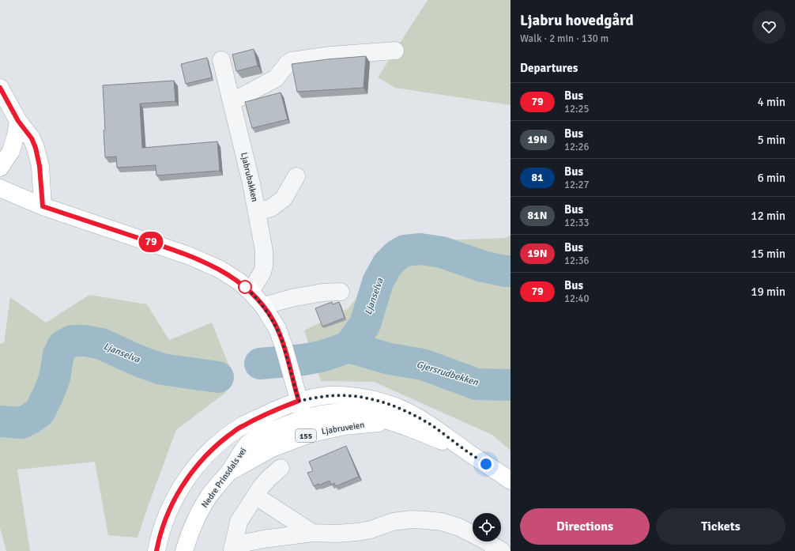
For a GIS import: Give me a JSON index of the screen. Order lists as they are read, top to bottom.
{
  "streets": {
    "main road": ["Ljabruveien", "155", "Nedre Prinsdals vei"],
    "street": ["Ljabrubakken"]
  },
  "crossings": [
    ["Ljabruveien", "155"],
    ["Ljabruveien", "Nedre Prinsdals vei"]
  ],
  "water": ["Ljanselva", "Gjersrudbekken"],
  "lines": ["bus line 79"],
  "page": {
    "on_map": "79",
    "heading": [
      ["Ljabru hovedgård", "Walk · 2 min · 130 m"],
      "Departures"
    ],
    "list": [
      {
        "mark": "79",
        "name": "Bus",
        "note": "12:25",
        "value": "4 min"
      },
      {
        "mark": "19N",
        "name": "Bus",
        "note": "12:26",
        "value": "5 min"
      },
      {
        "mark": "81",
        "name": "Bus",
        "note": "12:27",
        "value": "6 min"
      },
      {
        "mark": "81N",
        "name": "Bus",
        "note": "12:33",
        "value": "12 min"
      },
      {
        "mark": "19N",
        "name": "Bus",
        "note": "12:36",
        "value": "15 min"
      },
      {
        "mark": "79",
        "name": "Bus",
        "note": "12:40",
        "value": "19 min"
      }
    ],
    "buttons": ["Directions", "Tickets"]
  }
}
